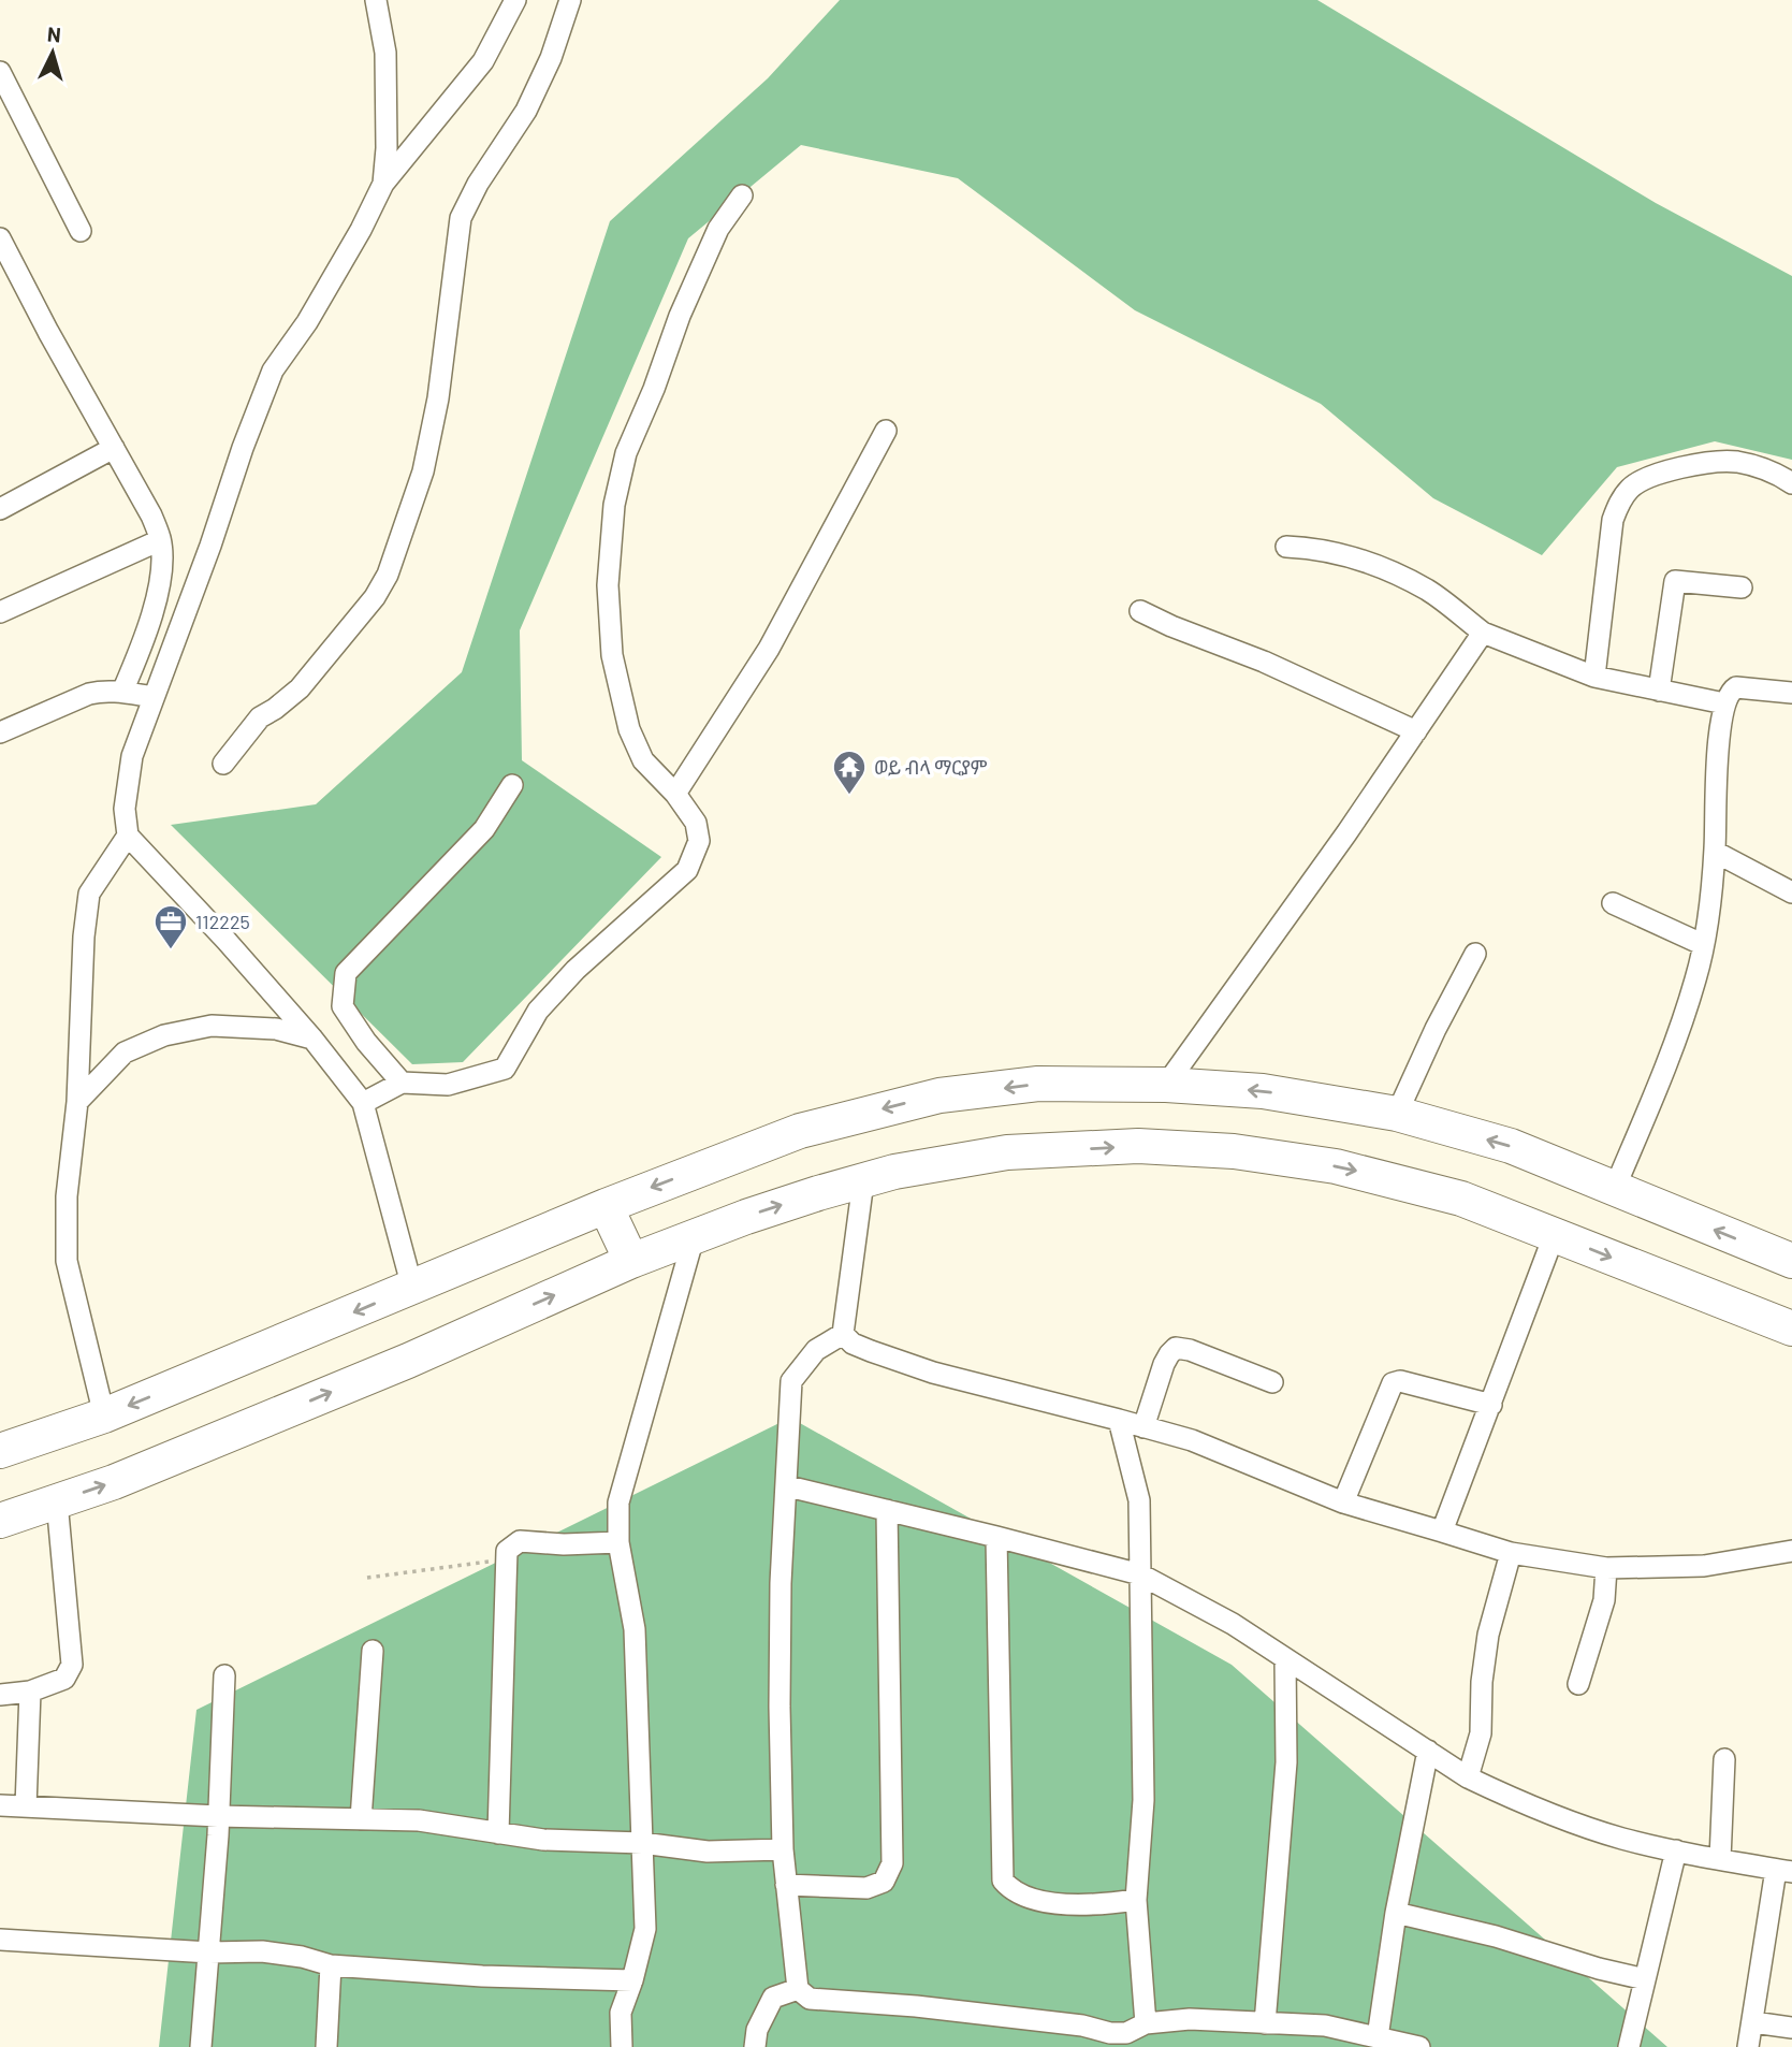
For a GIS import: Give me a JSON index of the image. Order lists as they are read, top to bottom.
{
  "places": {
    "temple": ["ወይ ብላ ማርያም"],
    "office": ["112225"]
  },
  "north": "top"
}
